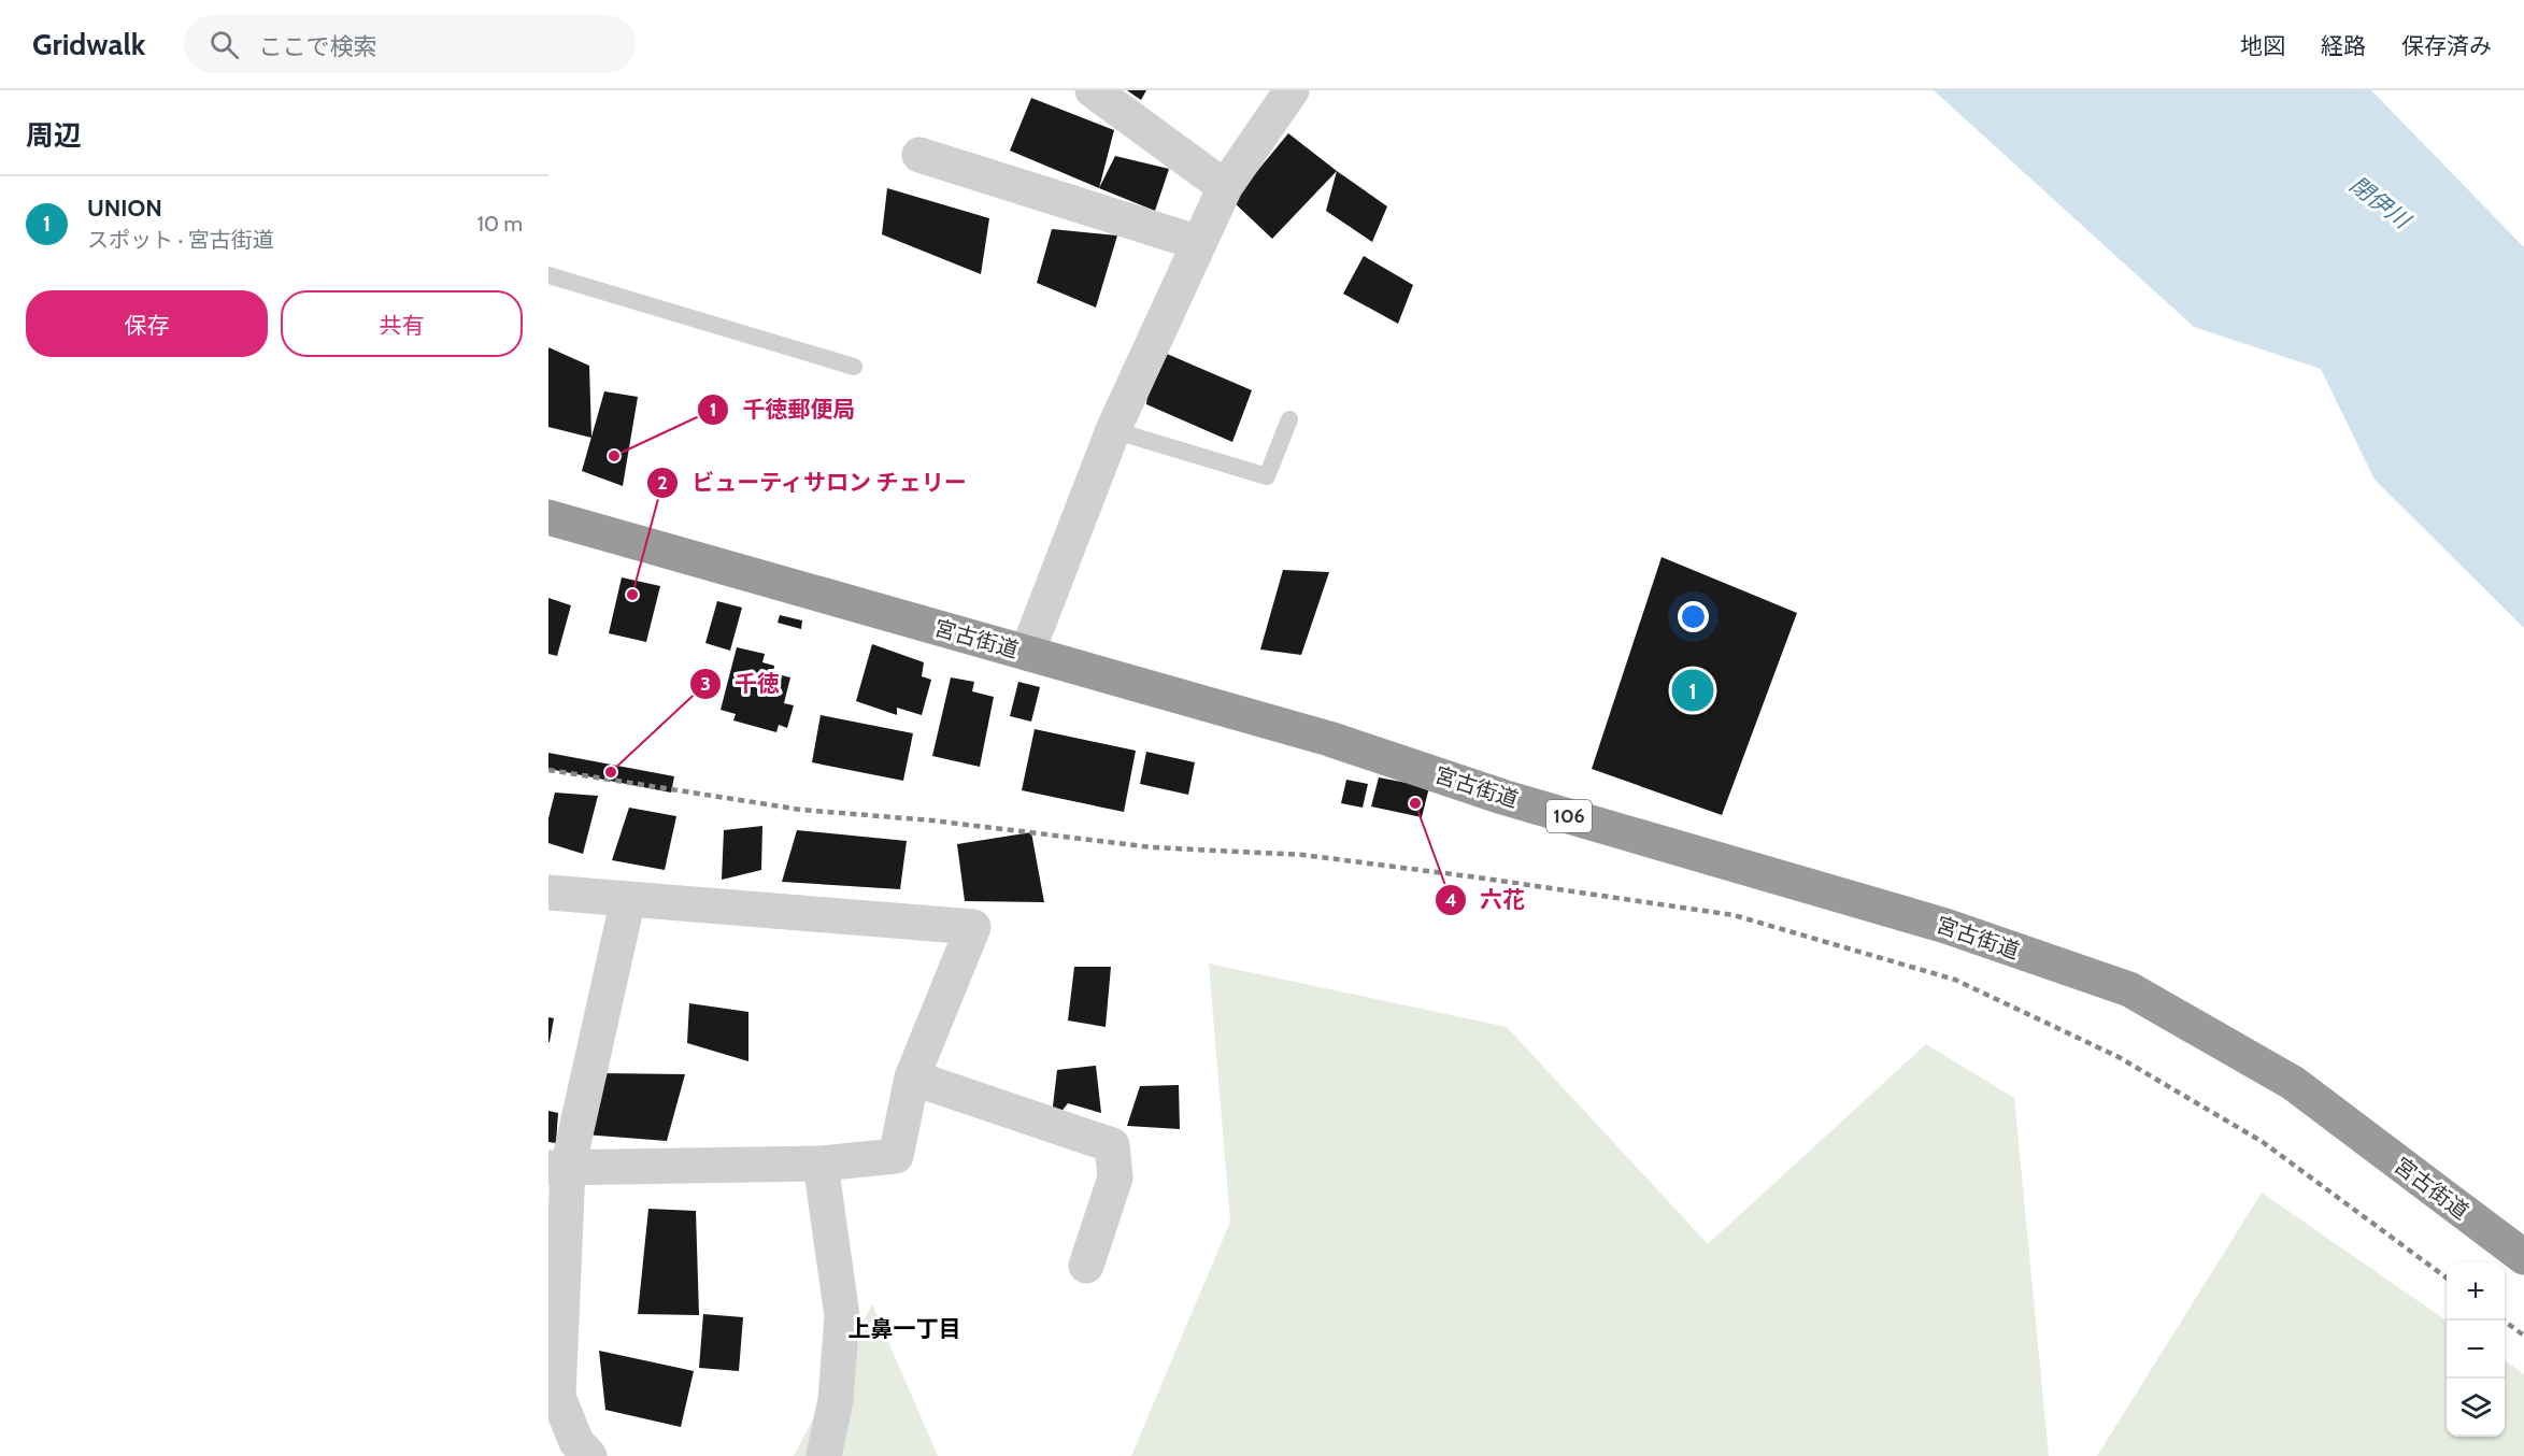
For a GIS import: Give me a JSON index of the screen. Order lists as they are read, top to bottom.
{
  "streets": {
    "highway": ["宮古街道", "106"]
  },
  "districts": ["上鼻一丁目"],
  "water": ["閉伊川"],
  "places": [
    "千徳郵便局",
    "ビューティサロン チェリー",
    "千徳",
    "六花"
  ],
  "page": {
    "header": "Gridwalk",
    "search": "ここで検索",
    "nav": ["地図", "経路", "保存済み"],
    "heading": "周辺",
    "list": [
      {
        "mark": "1",
        "name": "UNION",
        "note": "スポット · 宮古街道",
        "value": "10 m"
      }
    ],
    "buttons": ["保存", "共有"],
    "pins": "1",
    "map_buttons": ["+", "−"]
  }
}
